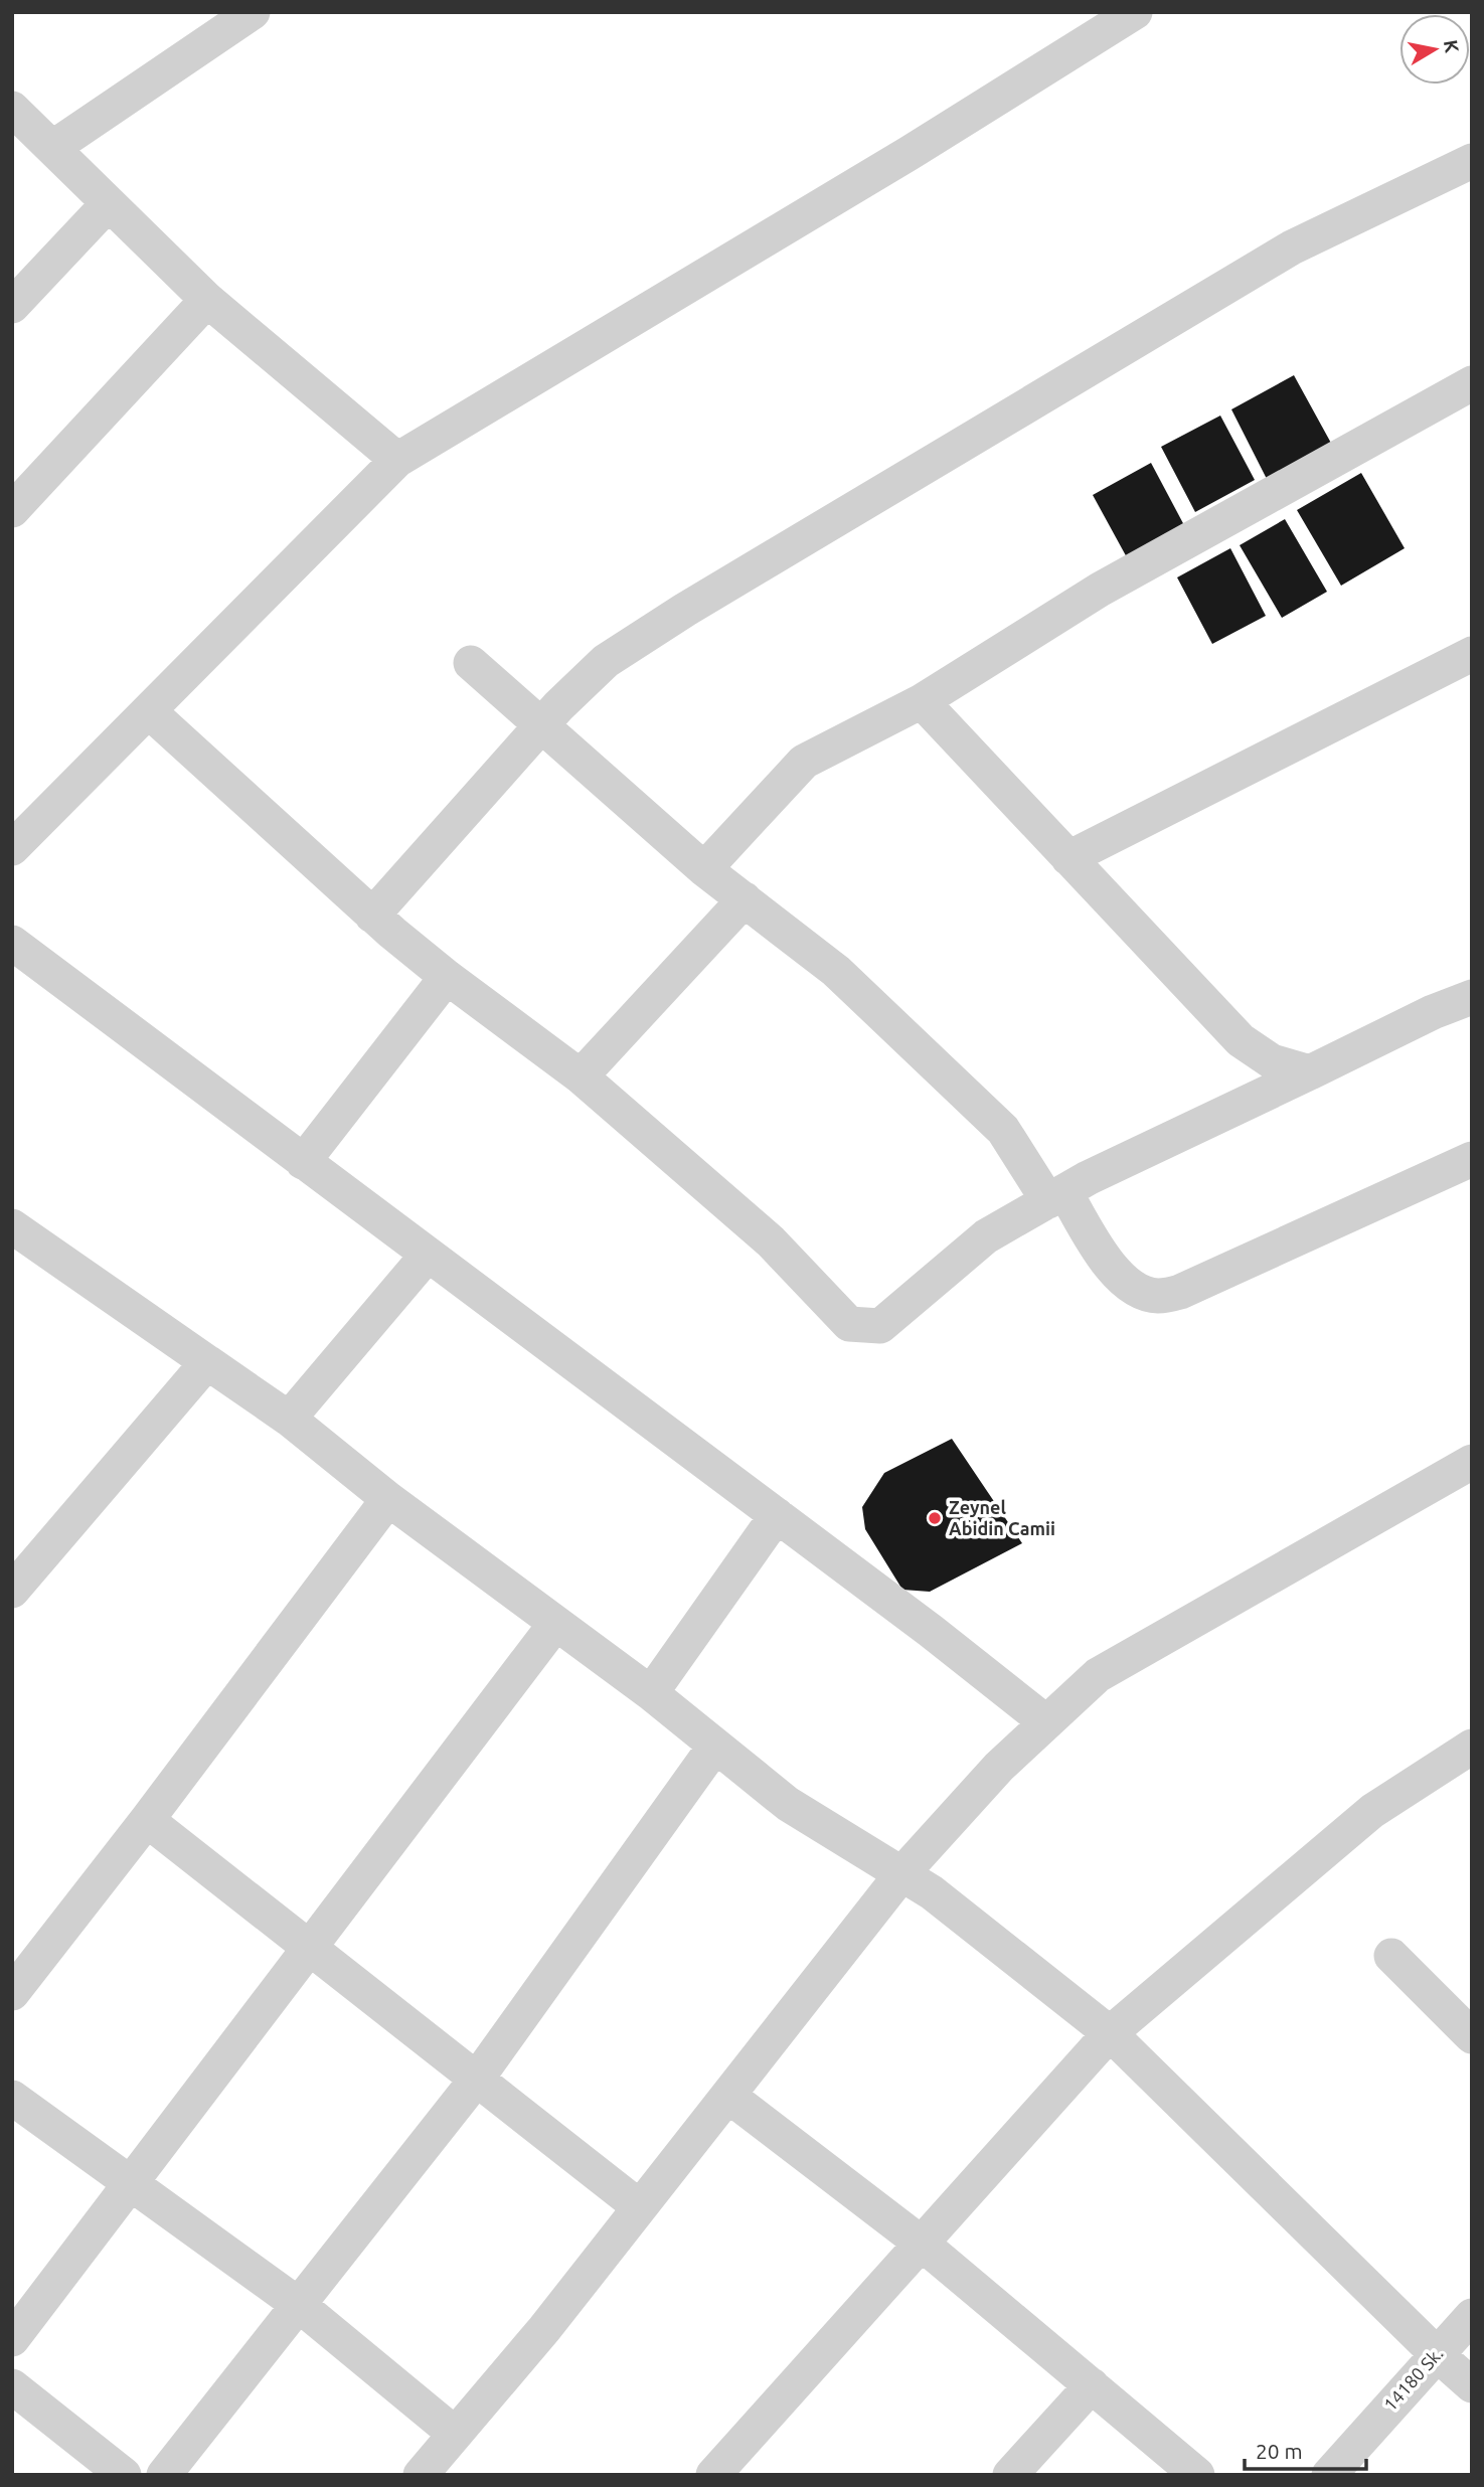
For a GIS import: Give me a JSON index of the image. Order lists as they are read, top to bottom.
{
  "streets": {
    "street": ["14180 Sk."]
  },
  "places": ["Zeynel Abidin Camii"],
  "scale_bar": "20 m",
  "north": "right"
}
